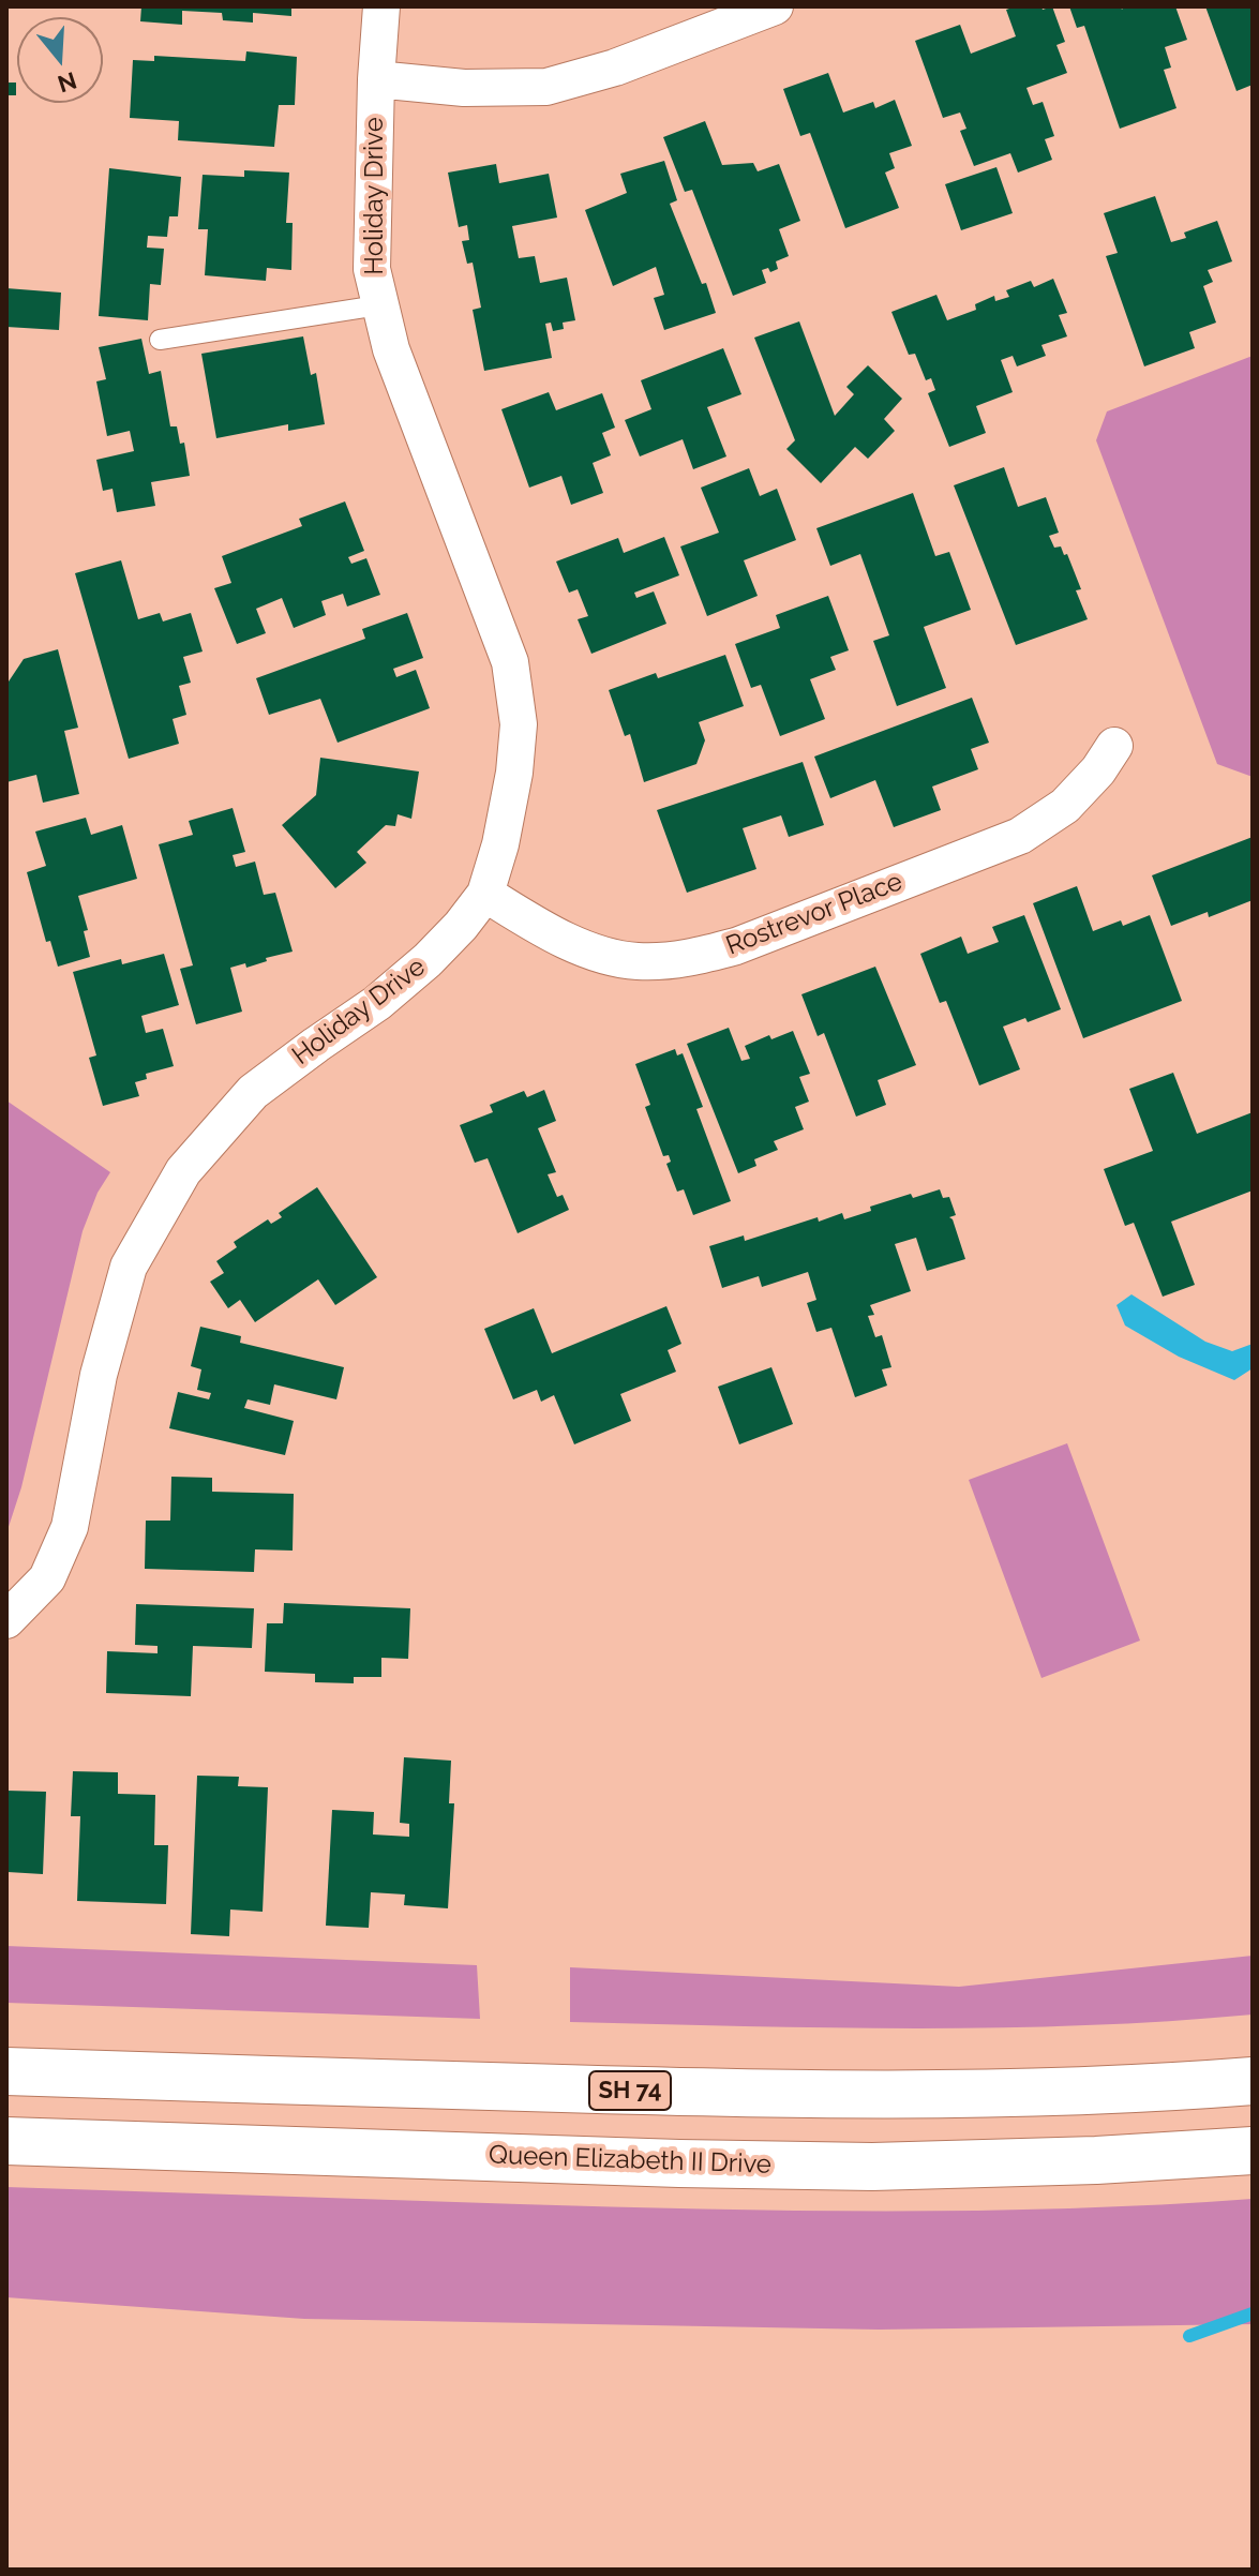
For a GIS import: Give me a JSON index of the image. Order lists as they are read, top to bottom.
{
  "streets": {
    "highway": ["SH 74", "Queen Elizabeth II Drive"],
    "street": ["Holiday Drive", "Rostrevor Place"]
  },
  "crossings": [
    ["Holiday Drive", "Rostrevor Place"]
  ],
  "north": "bottom"
}
